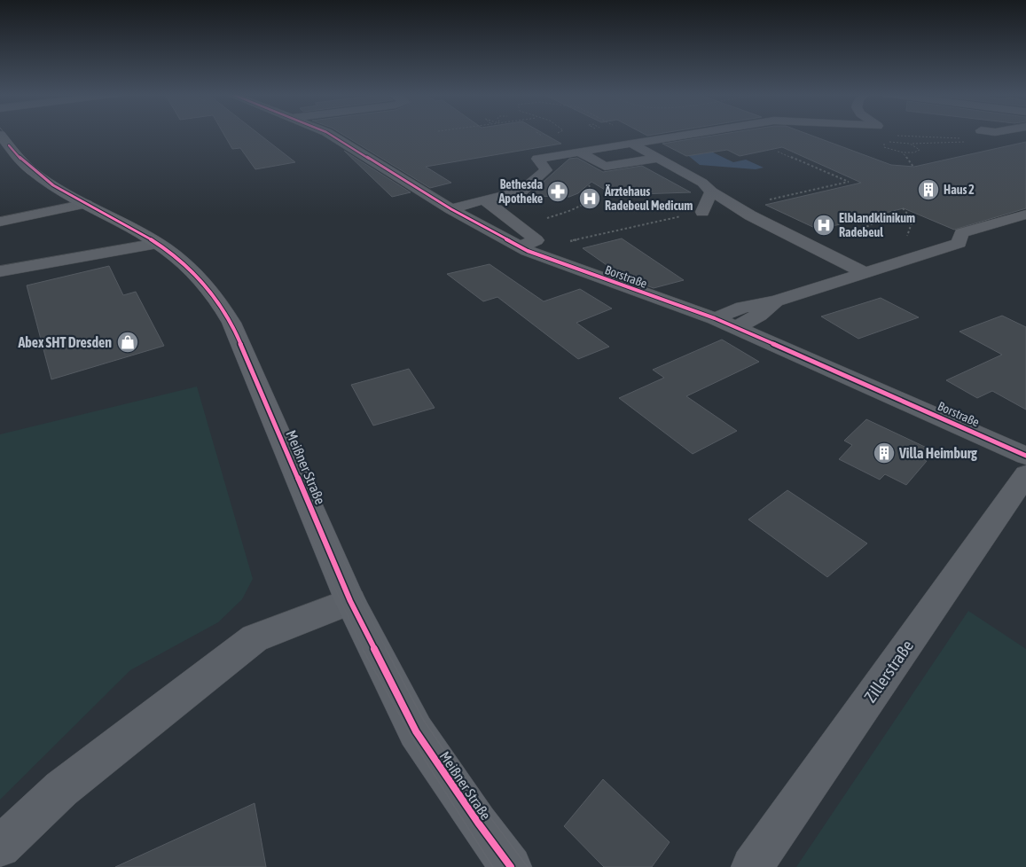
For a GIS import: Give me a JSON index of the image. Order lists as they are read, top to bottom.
{
  "streets": {
    "main road": ["Meißner Straße"],
    "street": ["Borstraße", "Zillerstraße"]
  },
  "places": {
    "building": ["Haus 2", "Villa Heimburg"],
    "pharmacy": ["Bethesda Apotheke"],
    "hospital": ["Ärztehaus Radebeul Medicum", "Elblandklinikum Radebeul"],
    "shop": ["Abex SHT Dresden"]
  }
}
